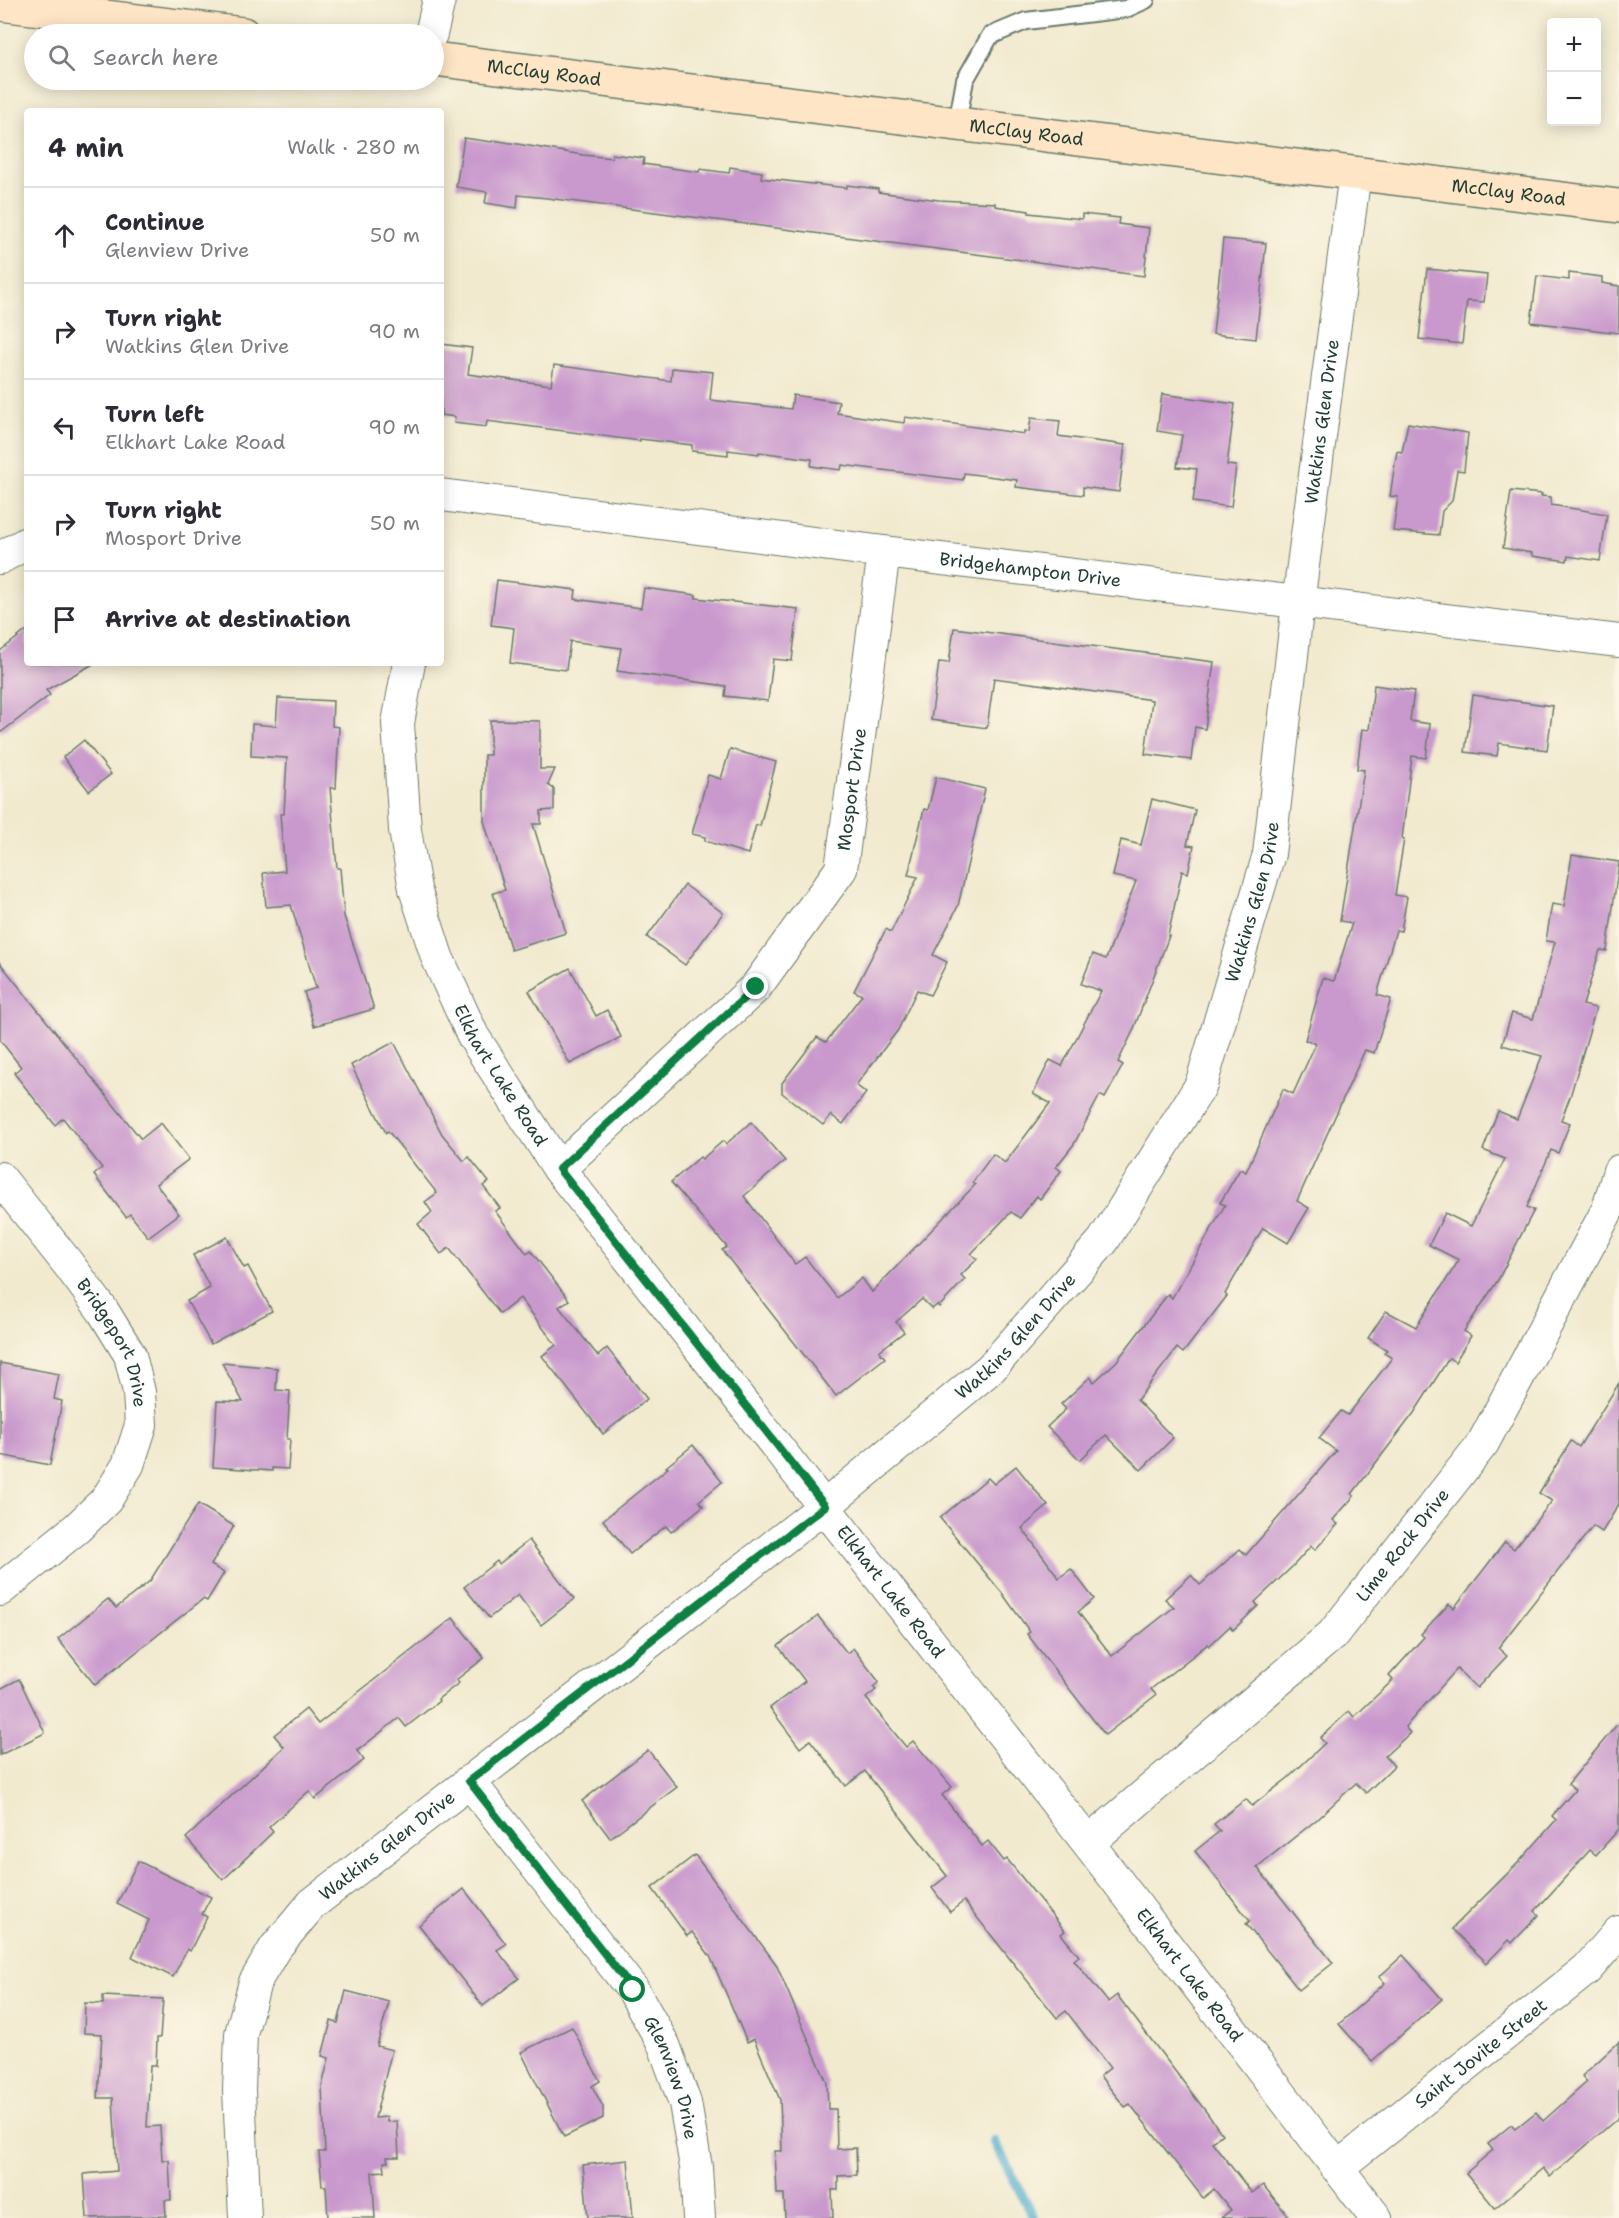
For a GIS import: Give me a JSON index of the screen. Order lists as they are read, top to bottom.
{
  "streets": {
    "main road": ["McClay Road"],
    "street": [
      "Watkins Glen Drive",
      "Bridgehampton Drive",
      "Mosport Drive",
      "Elkhart Lake Road",
      "Bridgeport Drive",
      "Lime Rock Drive",
      "Saint Jovite Street",
      "Glenview Drive"
    ]
  },
  "crossings": [
    ["McClay Road", "Watkins Glen Drive"],
    ["Watkins Glen Drive", "Bridgehampton Drive"],
    ["Watkins Glen Drive", "Elkhart Lake Road"],
    ["Watkins Glen Drive", "Glenview Drive"],
    ["Bridgehampton Drive", "Mosport Drive"],
    ["Mosport Drive", "Elkhart Lake Road"],
    ["Elkhart Lake Road", "Lime Rock Drive"],
    ["Elkhart Lake Road", "Saint Jovite Street"]
  ],
  "page": {
    "map_buttons": ["+", "−"],
    "search": "Search here",
    "heading": ["4 min", "Walk · 280 m"],
    "list": [
      ["Continue", "Glenview Drive", "50 m"],
      ["Turn right", "Watkins Glen Drive", "90 m"],
      ["Turn left", "Elkhart Lake Road", "90 m"],
      ["Turn right", "Mosport Drive", "50 m"],
      "Arrive at destination"
    ]
  }
}
